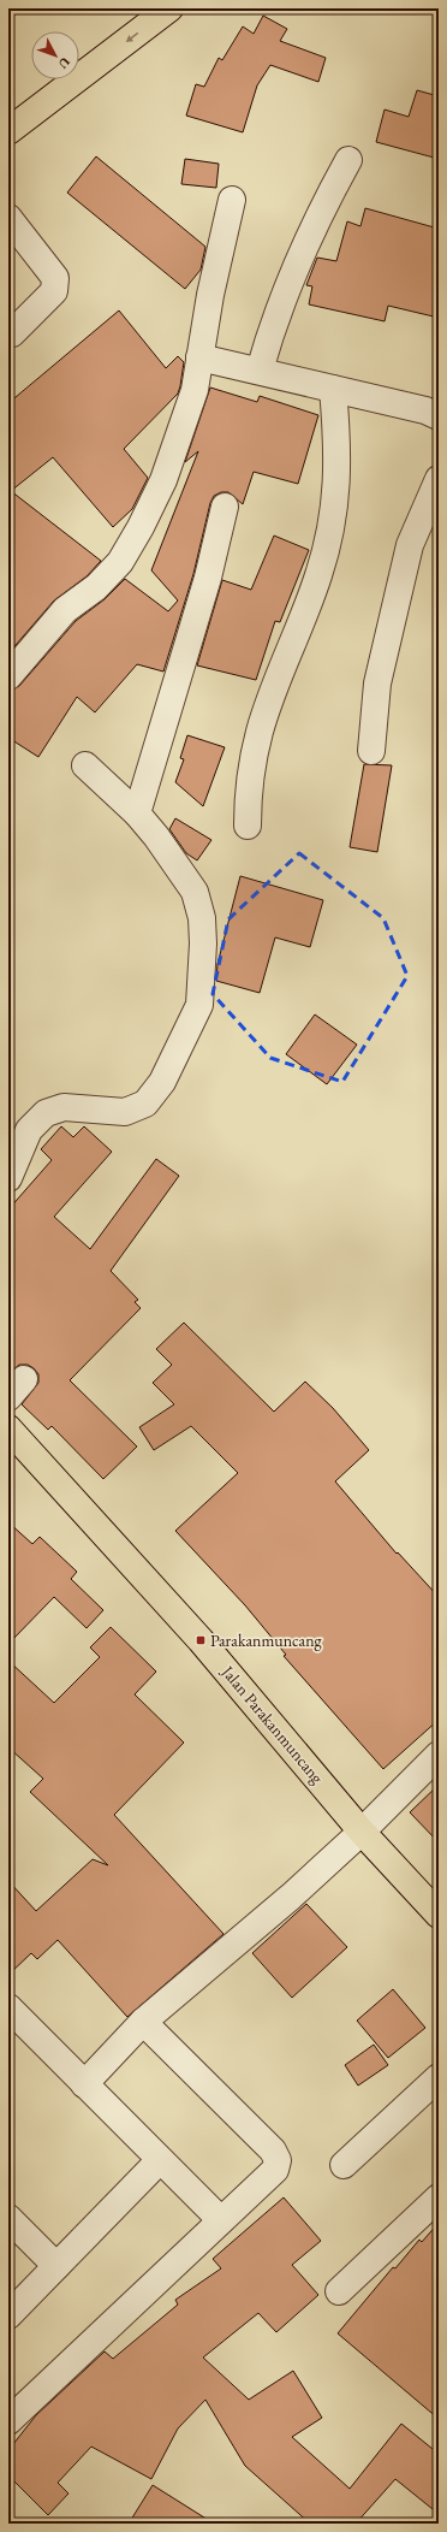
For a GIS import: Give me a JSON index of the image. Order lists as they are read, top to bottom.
{
  "streets": {
    "main road": ["Jalan Parakanmuncang"]
  },
  "places": {
    "transit": ["Parakanmuncang"]
  },
  "north": "bottom right"
}
